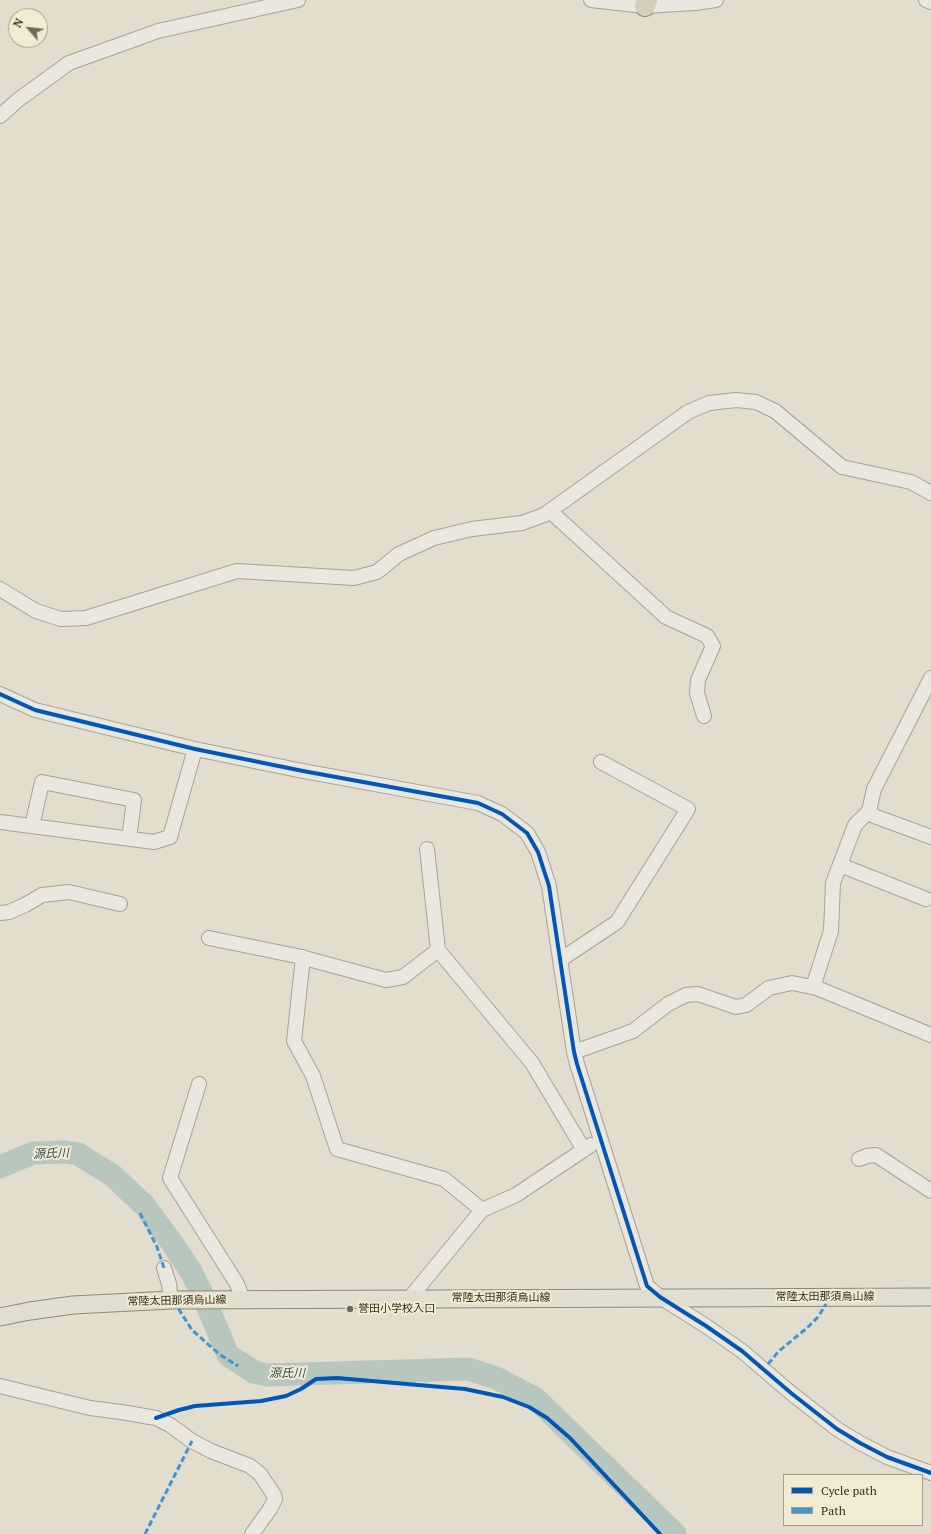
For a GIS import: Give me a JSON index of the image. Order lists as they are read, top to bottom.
{
  "streets": {
    "main road": ["常陸太田那須烏山線"]
  },
  "water": ["源氏川"],
  "places": ["誉田小学校入口"],
  "legend": ["Cycle path", "Path"],
  "north": "top left"
}
